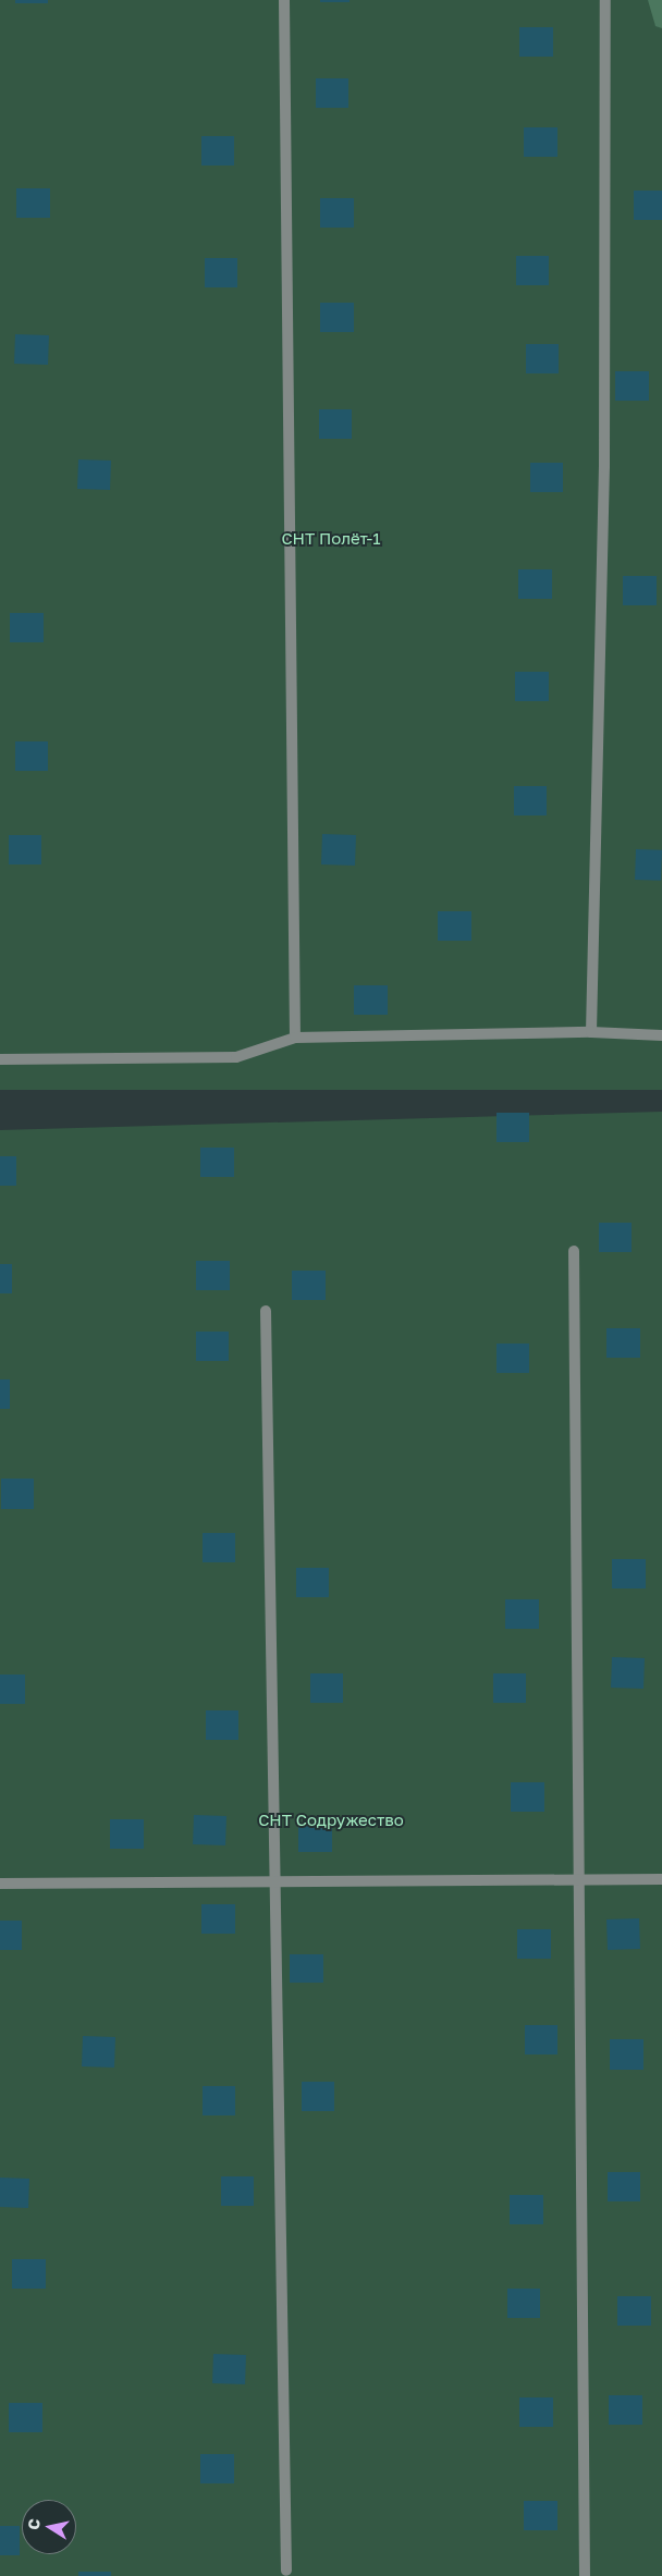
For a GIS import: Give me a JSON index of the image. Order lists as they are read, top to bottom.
{
  "parks": ["СНТ Полёт-1", "СНТ Содружество"],
  "north": "left"
}
